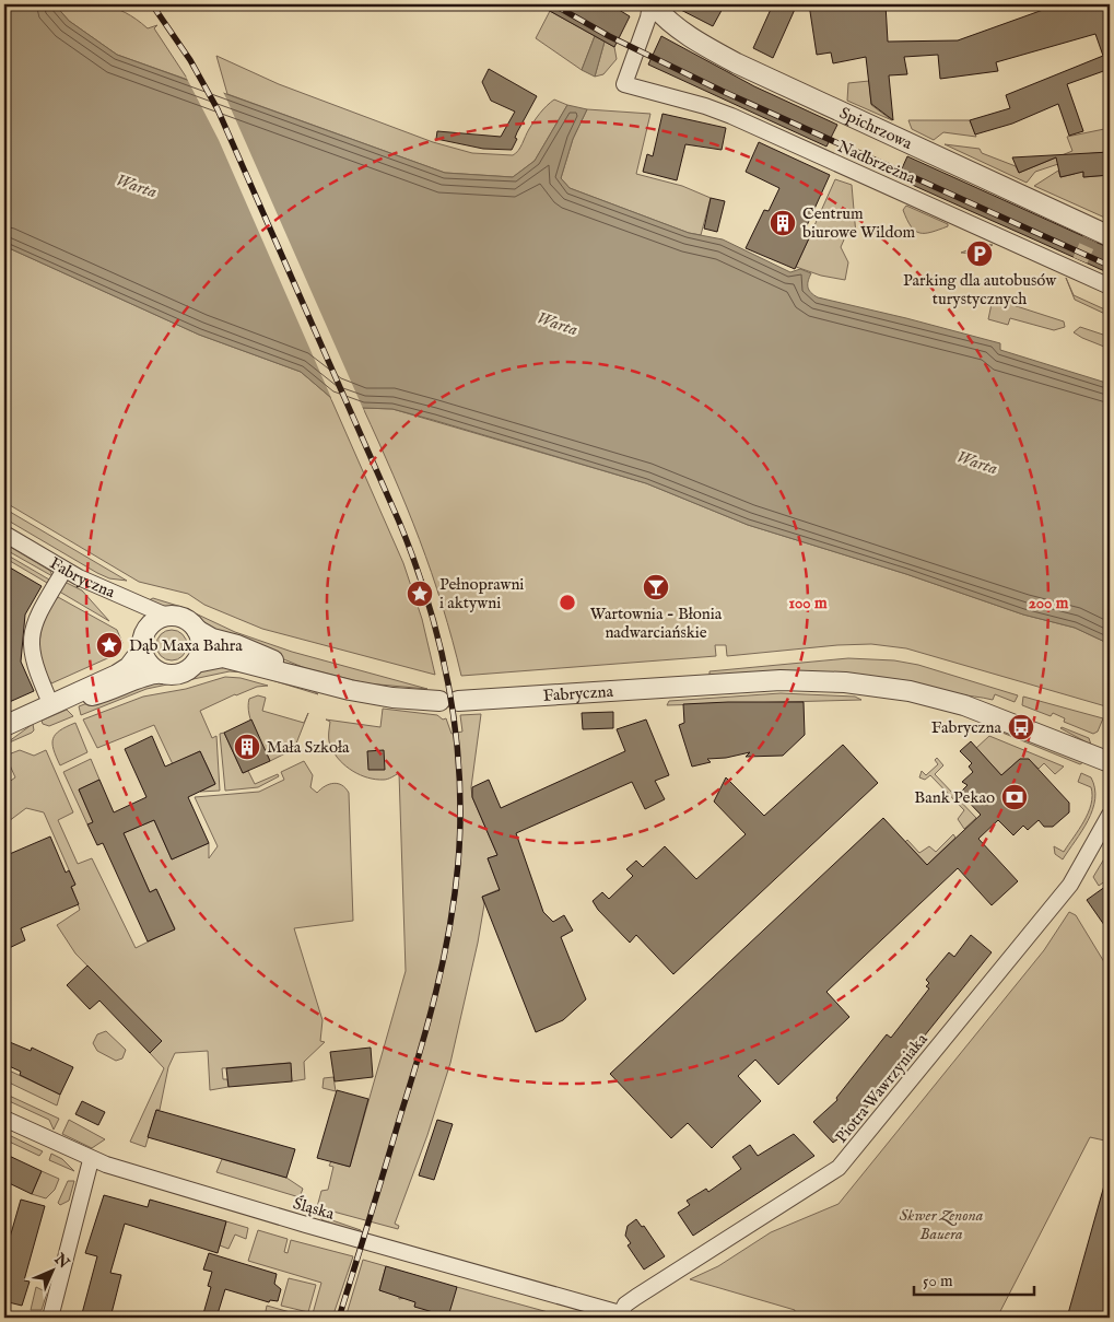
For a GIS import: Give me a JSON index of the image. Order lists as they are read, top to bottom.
{
  "streets": {
    "street": [
      "Spichrzowa",
      "Nadbrzeżna",
      "Fabryczna",
      "Piotra Wawrzyniaka",
      "Śląska"
    ]
  },
  "crossings": [
    ["Spichrzowa", "Nadbrzeżna"],
    ["Piotra Wawrzyniaka", "Śląska"]
  ],
  "water": ["Warta"],
  "parks": ["Skwer Zenona Bauera"],
  "places": {
    "building": ["Centrum biurowe Wildom", "Mała Szkoła"],
    "parking": ["Parking dla autobusów turystycznych"],
    "bar": ["Wartownia - Błonia nadwarciańskie"],
    "place": ["Pełnoprawni i aktywni", "Dąb Maxa Bahra"],
    "bus stop": ["Fabryczna"],
    "bank": ["Bank Pekao"]
  },
  "scale_bar": "50 m",
  "north": "top right",
  "rings": ["100 m", "200 m"]
}
